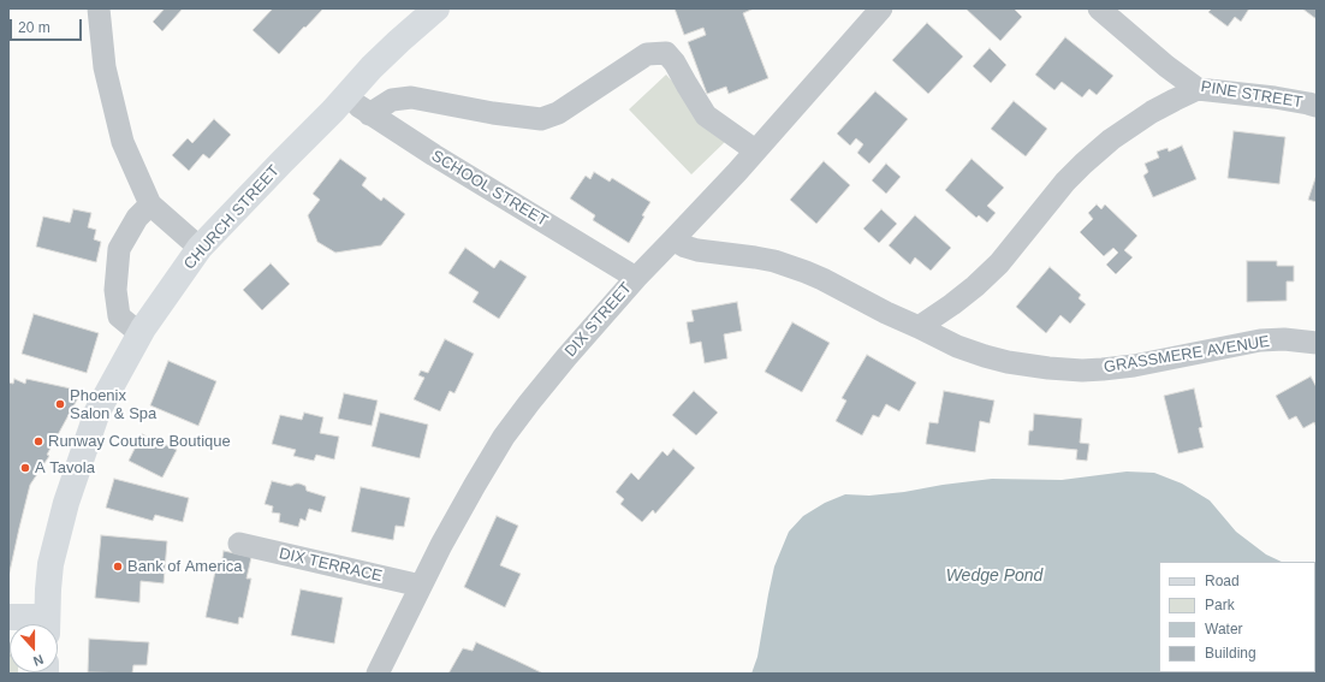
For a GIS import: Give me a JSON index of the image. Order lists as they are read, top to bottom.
{
  "streets": {
    "main road": ["CHURCH STREET"],
    "street": [
      "PINE STREET",
      "SCHOOL STREET",
      "DIX STREET",
      "GRASSMERE AVENUE",
      "DIX TERRACE"
    ]
  },
  "crossings": [
    ["SCHOOL STREET", "CHURCH STREET"],
    ["SCHOOL STREET", "DIX STREET"],
    ["DIX STREET", "GRASSMERE AVENUE"],
    ["DIX STREET", "DIX TERRACE"]
  ],
  "water": ["Wedge Pond"],
  "places": [
    "Phoenix Salon & Spa",
    "Runway Couture Boutique",
    "A Tavola",
    "Bank of America"
  ],
  "legend": [
    "Road",
    "Park",
    "Water",
    "Building"
  ],
  "scale_bar": "20 m",
  "north": "bottom"
}
